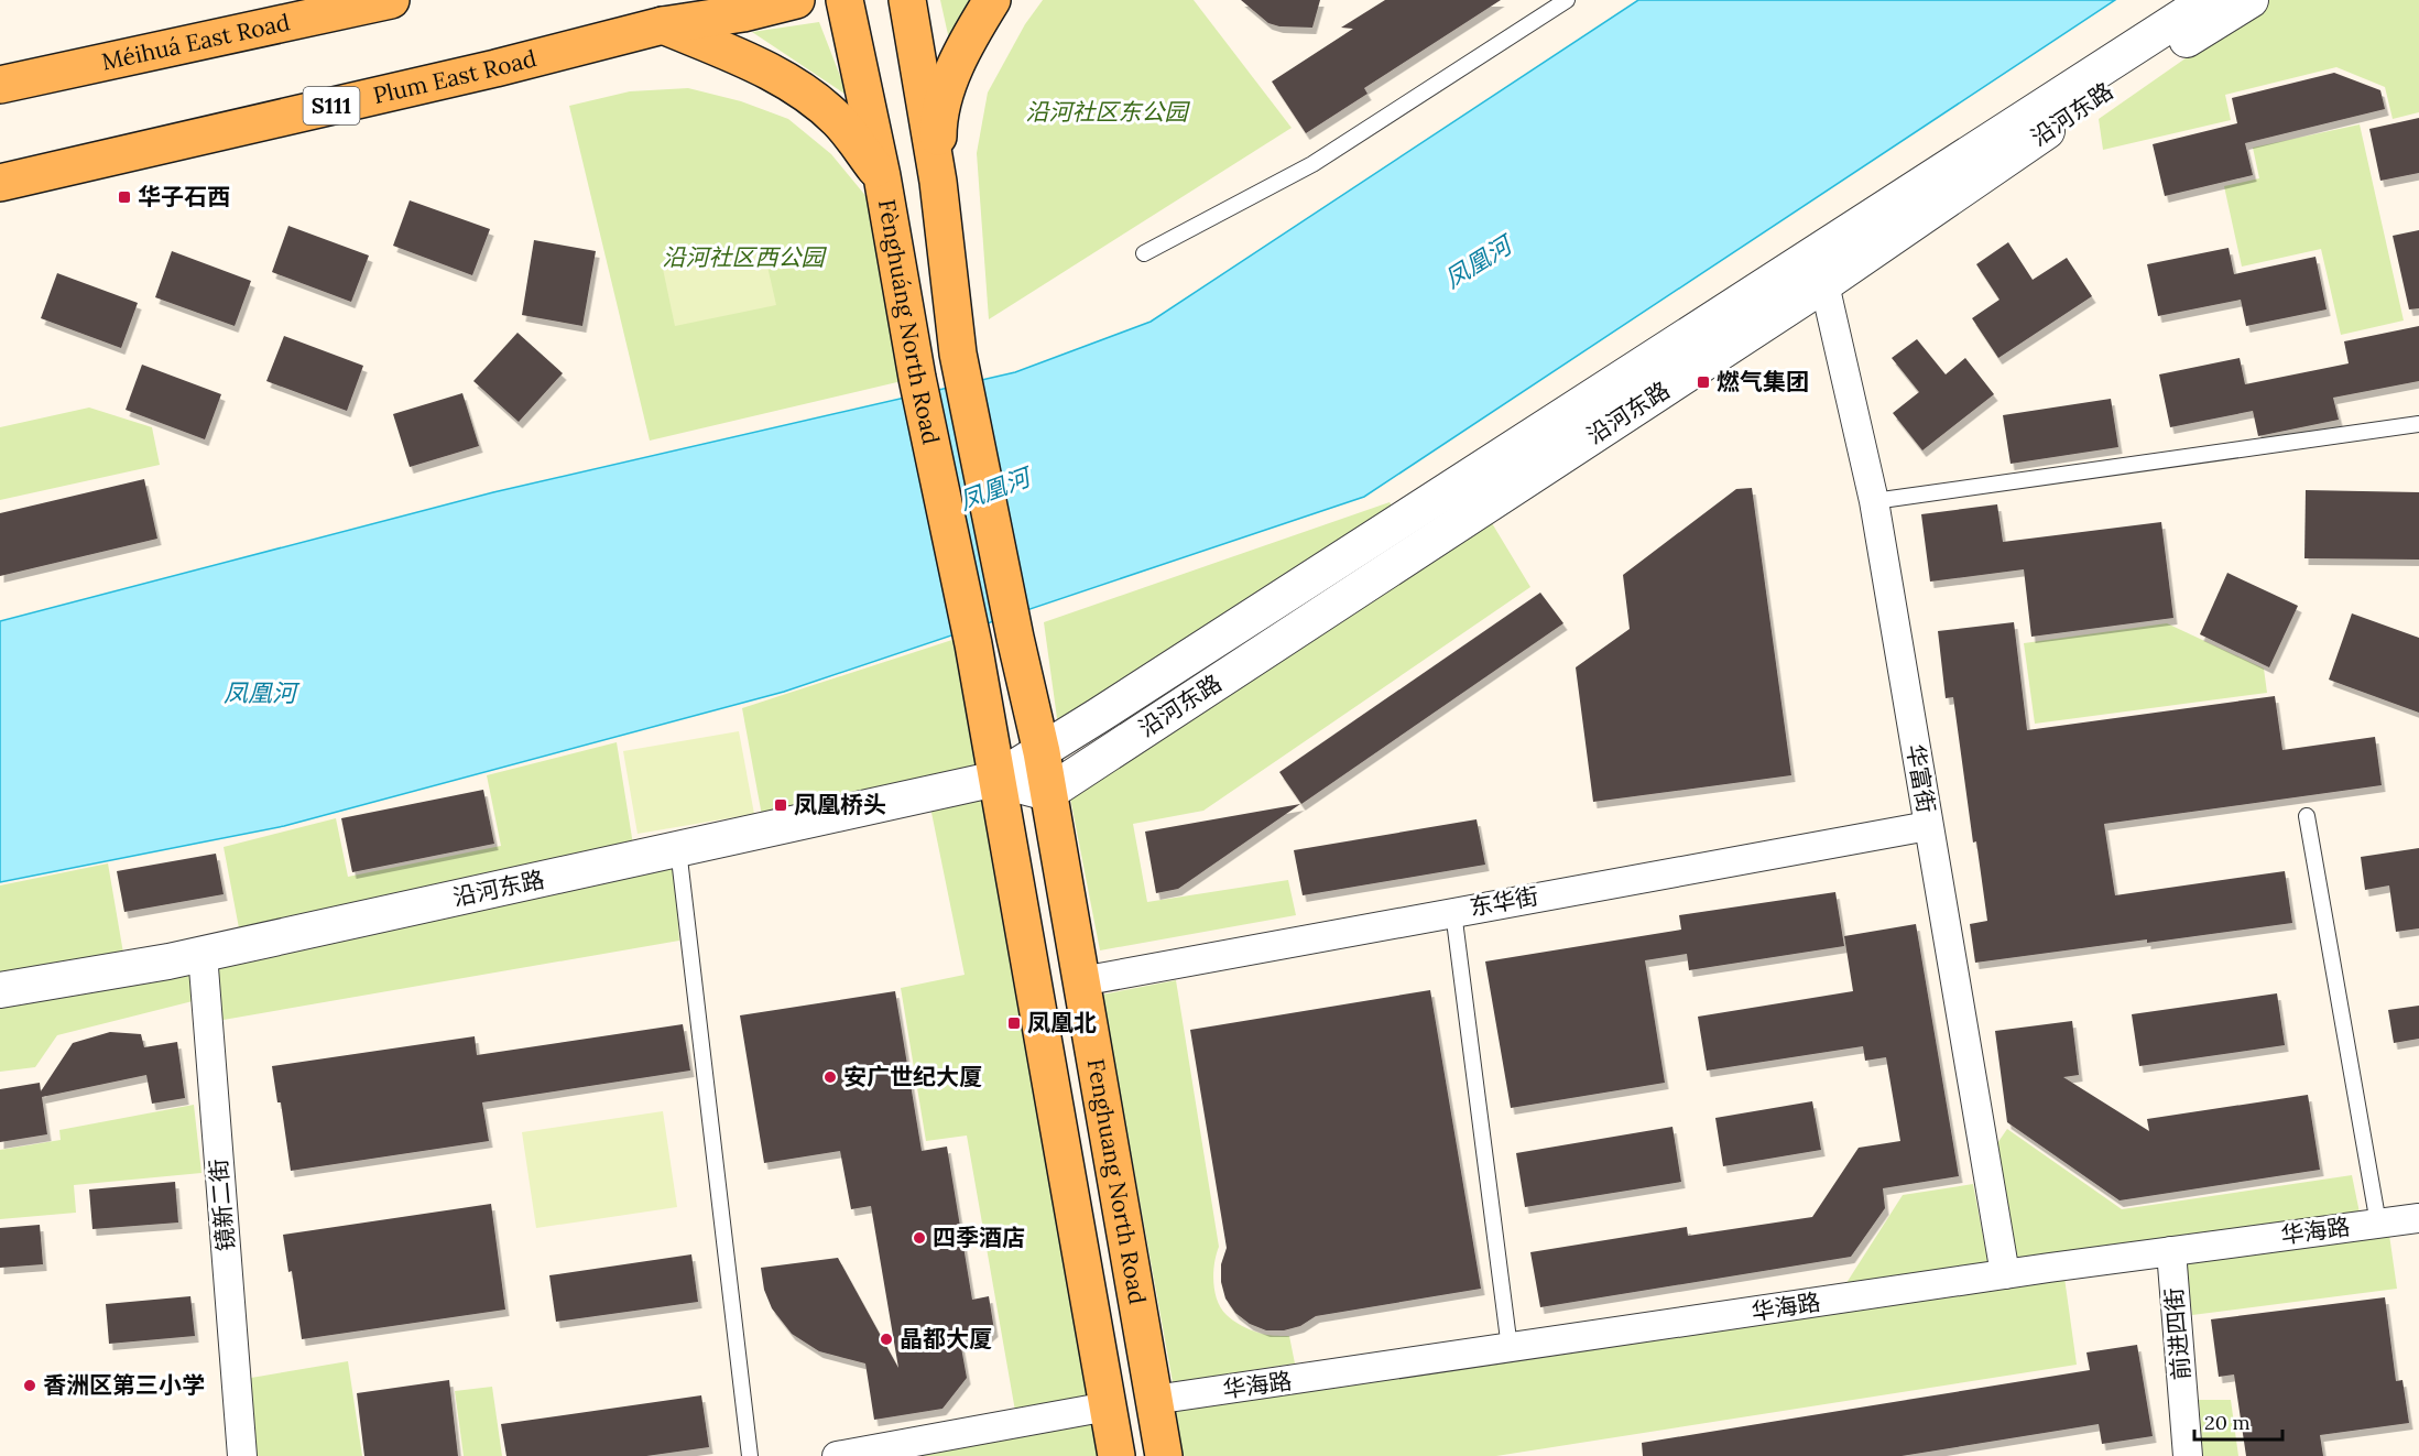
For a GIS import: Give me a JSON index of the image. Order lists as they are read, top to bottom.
{
  "streets": {
    "main road": [
      "Méihuá East Road",
      "Plum East Road",
      "S111",
      "Fènghuáng North Road",
      "Fenghuang North Road"
    ],
    "street": [
      "沿河东路",
      "华富街",
      "东华街",
      "镜新二街",
      "华海路",
      "前进四街"
    ]
  },
  "crossings": [
    ["沿河东路", "华富街"],
    ["沿河东路", "Fenghuang North Road"],
    ["沿河东路", "镜新二街"],
    ["Fènghuáng North Road", "Fenghuang North Road"],
    ["华富街", "东华街"],
    ["华富街", "华海路"],
    ["东华街", "Fenghuang North Road"],
    ["Fenghuang North Road", "华海路"],
    ["华海路", "前进四街"]
  ],
  "water": ["凤凰河"],
  "parks": ["沿河社区东公园", "沿河社区西公园"],
  "places": {
    "transit": [
      "华子石西",
      "燃气集团",
      "凤凰桥头",
      "凤凰北"
    ],
    "other": [
      "安广世纪大厦",
      "四季酒店",
      "晶都大厦",
      "香洲区第三小学"
    ]
  },
  "scale_bar": "20 m"
}
